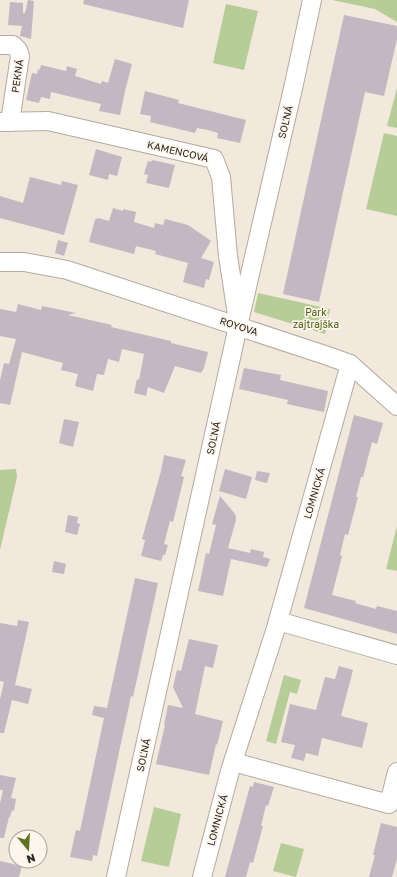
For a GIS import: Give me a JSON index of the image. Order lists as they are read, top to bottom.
{
  "streets": {
    "street": [
      "PEKNÁ",
      "SOĽNÁ",
      "KAMENCOVÁ",
      "ROYOVA",
      "LOMNICKÁ"
    ]
  },
  "crossings": [
    ["PEKNÁ", "KAMENCOVÁ"],
    ["SOĽNÁ", "KAMENCOVÁ"],
    ["SOĽNÁ", "ROYOVA"],
    ["KAMENCOVÁ", "ROYOVA"],
    ["ROYOVA", "LOMNICKÁ"]
  ],
  "parks": ["Park zajtrajška"],
  "north": "bottom"
}
